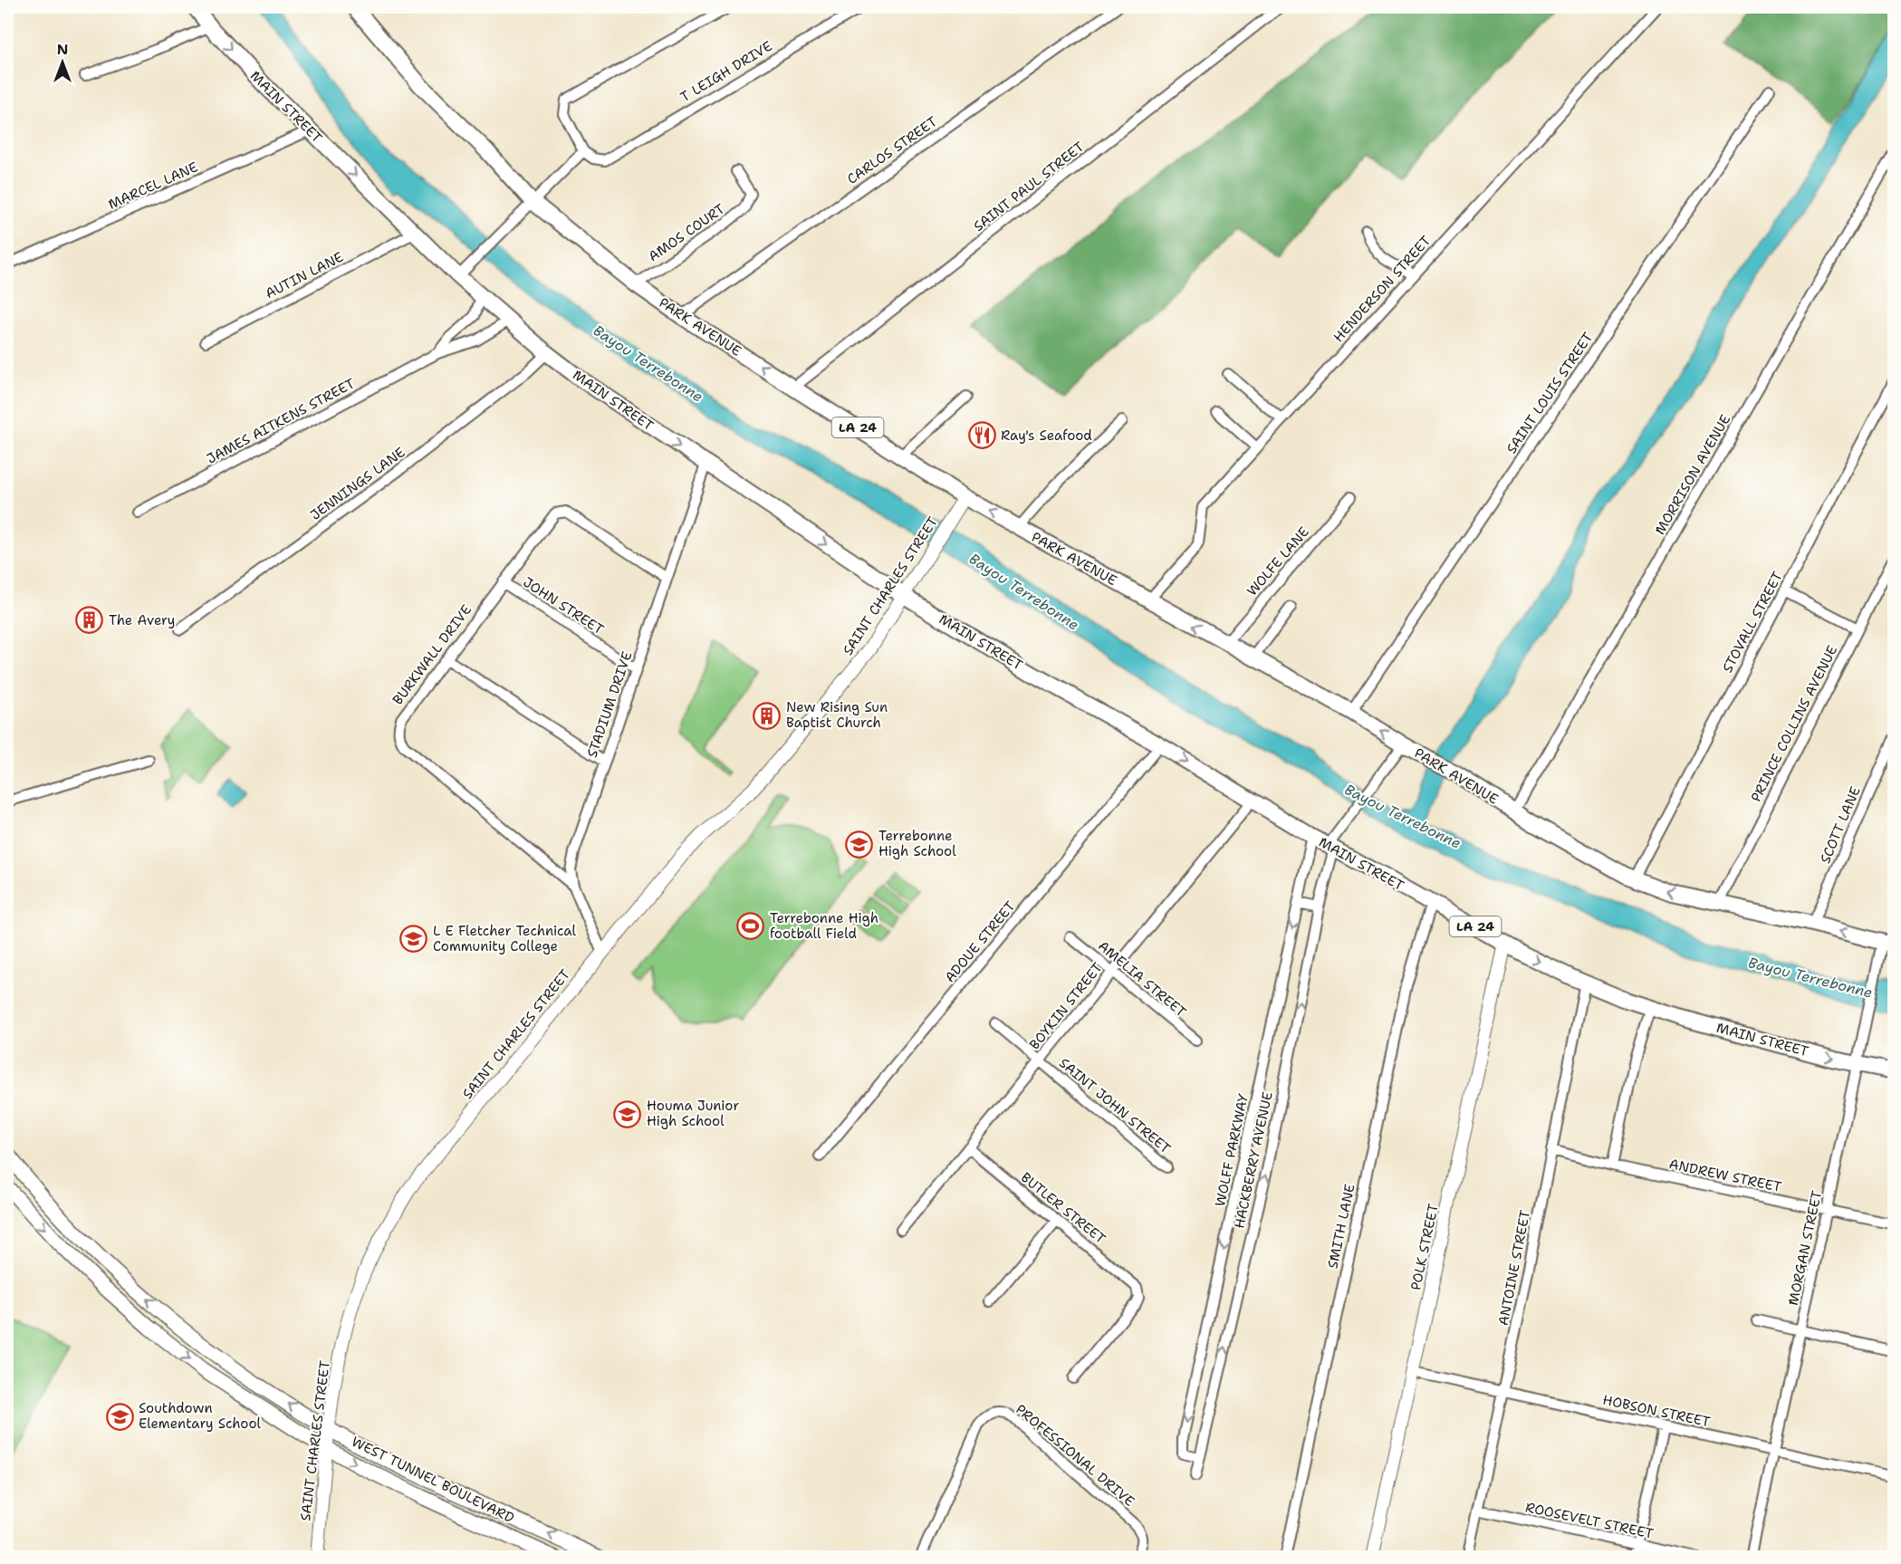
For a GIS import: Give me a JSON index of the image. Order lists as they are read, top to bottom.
{
  "streets": {
    "main road": [
      "MAIN STREET",
      "PARK AVENUE",
      "LA 24",
      "WEST TUNNEL BOULEVARD"
    ],
    "street": [
      "T LEIGH DRIVE",
      "CARLOS STREET",
      "MARCEL LANE",
      "SAINT PAUL STREET",
      "AMOS COURT",
      "AUTIN LANE",
      "HENDERSON STREET",
      "SAINT LOUIS STREET",
      "JAMES AITKENS STREET",
      "MORRISON AVENUE",
      "JENNINGS LANE",
      "WOLFE LANE",
      "SAINT CHARLES STREET",
      "JOHN STREET",
      "STOVALL STREET",
      "BURKWALL DRIVE",
      "STADIUM DRIVE",
      "PRINCE COLLINS AVENUE",
      "SCOTT LANE",
      "ADOUE STREET",
      "AMELIA STREET",
      "BOYKIN STREET",
      "SAINT JOHN STREET",
      "WOLFF PARKWAY",
      "HACKBERRY AVENUE",
      "ANDREW STREET",
      "BUTLER STREET",
      "SMITH LANE",
      "POLK STREET",
      "MORGAN STREET",
      "ANTOINE STREET",
      "HOBSON STREET",
      "PROFESSIONAL DRIVE",
      "ROOSEVELT STREET"
    ]
  },
  "crossings": [
    ["MAIN STREET", "MARCEL LANE"],
    ["MAIN STREET", "AUTIN LANE"],
    ["MAIN STREET", "JAMES AITKENS STREET"],
    ["MAIN STREET", "JENNINGS LANE"],
    ["MAIN STREET", "SAINT CHARLES STREET"],
    ["MAIN STREET", "STADIUM DRIVE"],
    ["MAIN STREET", "ADOUE STREET"],
    ["MAIN STREET", "BOYKIN STREET"],
    ["MAIN STREET", "WOLFF PARKWAY"],
    ["MAIN STREET", "HACKBERRY AVENUE"],
    ["MAIN STREET", "SMITH LANE"],
    ["MAIN STREET", "POLK STREET"],
    ["MAIN STREET", "MORGAN STREET"],
    ["MAIN STREET", "ANTOINE STREET"],
    ["CARLOS STREET", "PARK AVENUE"],
    ["SAINT PAUL STREET", "PARK AVENUE"],
    ["AMOS COURT", "PARK AVENUE"],
    ["HENDERSON STREET", "PARK AVENUE"],
    ["PARK AVENUE", "SAINT LOUIS STREET"],
    ["PARK AVENUE", "MORRISON AVENUE"],
    ["PARK AVENUE", "WOLFE LANE"],
    ["PARK AVENUE", "SAINT CHARLES STREET"],
    ["PARK AVENUE", "STOVALL STREET"],
    ["PARK AVENUE", "PRINCE COLLINS AVENUE"],
    ["PARK AVENUE", "SCOTT LANE"],
    ["PARK AVENUE", "HACKBERRY AVENUE"],
    ["PARK AVENUE", "MORGAN STREET"],
    ["SAINT CHARLES STREET", "STADIUM DRIVE"],
    ["SAINT CHARLES STREET", "WEST TUNNEL BOULEVARD"],
    ["JOHN STREET", "BURKWALL DRIVE"],
    ["JOHN STREET", "STADIUM DRIVE"],
    ["BURKWALL DRIVE", "STADIUM DRIVE"],
    ["AMELIA STREET", "BOYKIN STREET"],
    ["BOYKIN STREET", "SAINT JOHN STREET"],
    ["BOYKIN STREET", "BUTLER STREET"],
    ["WOLFF PARKWAY", "HACKBERRY AVENUE"],
    ["ANDREW STREET", "MORGAN STREET"],
    ["ANDREW STREET", "ANTOINE STREET"],
    ["POLK STREET", "HOBSON STREET"],
    ["MORGAN STREET", "HOBSON STREET"],
    ["ANTOINE STREET", "HOBSON STREET"],
    ["ANTOINE STREET", "ROOSEVELT STREET"]
  ],
  "one_way": ["MAIN STREET", "WOLFF PARKWAY", "HACKBERRY AVENUE"],
  "water": ["Bayou Terrebonne"],
  "places": {
    "restaurant": ["Ray's Seafood"],
    "building": ["The Avery", "New Rising Sun Baptist Church"],
    "school or university": [
      "Terrebonne High School",
      "L E Fletcher Technical Community College",
      "Houma Junior High School",
      "Southdown Elementary School"
    ],
    "sports": ["Terrebonne High football Field"]
  },
  "north": "top"
}
